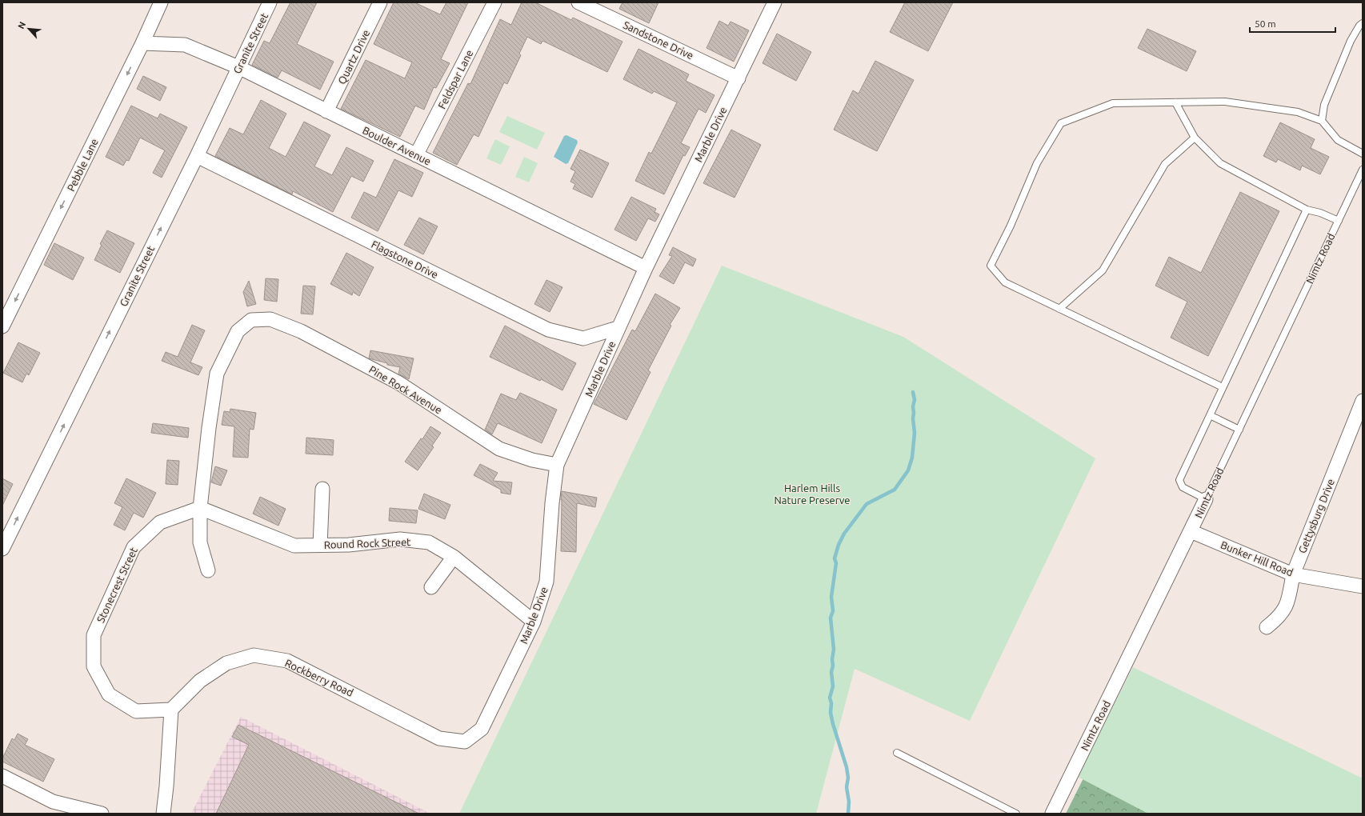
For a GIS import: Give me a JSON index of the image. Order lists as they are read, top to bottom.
{
  "streets": {
    "street": [
      "Sandstone Drive",
      "Granite Street",
      "Quartz Drive",
      "Feldspar Lane",
      "Marble Drive",
      "Boulder Avenue",
      "Pebble Lane",
      "Nimtz Road",
      "Flagstone Drive",
      "Pine Rock Avenue",
      "Gettysburg Drive",
      "Round Rock Street",
      "Bunker Hill Road",
      "Stonecrest Street",
      "Rockberry Road"
    ]
  },
  "crossings": [
    ["Sandstone Drive", "Marble Drive"],
    ["Granite Street", "Boulder Avenue"],
    ["Granite Street", "Flagstone Drive"],
    ["Quartz Drive", "Boulder Avenue"],
    ["Feldspar Lane", "Boulder Avenue"],
    ["Marble Drive", "Boulder Avenue"],
    ["Marble Drive", "Flagstone Drive"],
    ["Marble Drive", "Pine Rock Avenue"],
    ["Marble Drive", "Round Rock Street"],
    ["Marble Drive", "Rockberry Road"],
    ["Boulder Avenue", "Pebble Lane"],
    ["Nimtz Road", "Bunker Hill Road"],
    ["Pine Rock Avenue", "Round Rock Street"],
    ["Pine Rock Avenue", "Stonecrest Street"],
    ["Gettysburg Drive", "Bunker Hill Road"],
    ["Round Rock Street", "Stonecrest Street"],
    ["Stonecrest Street", "Rockberry Road"]
  ],
  "one_way": ["Granite Street", "Pebble Lane"],
  "parks": ["Harlem Hills Nature Preserve"],
  "scale_bar": "50 m",
  "north": "top left"
}
